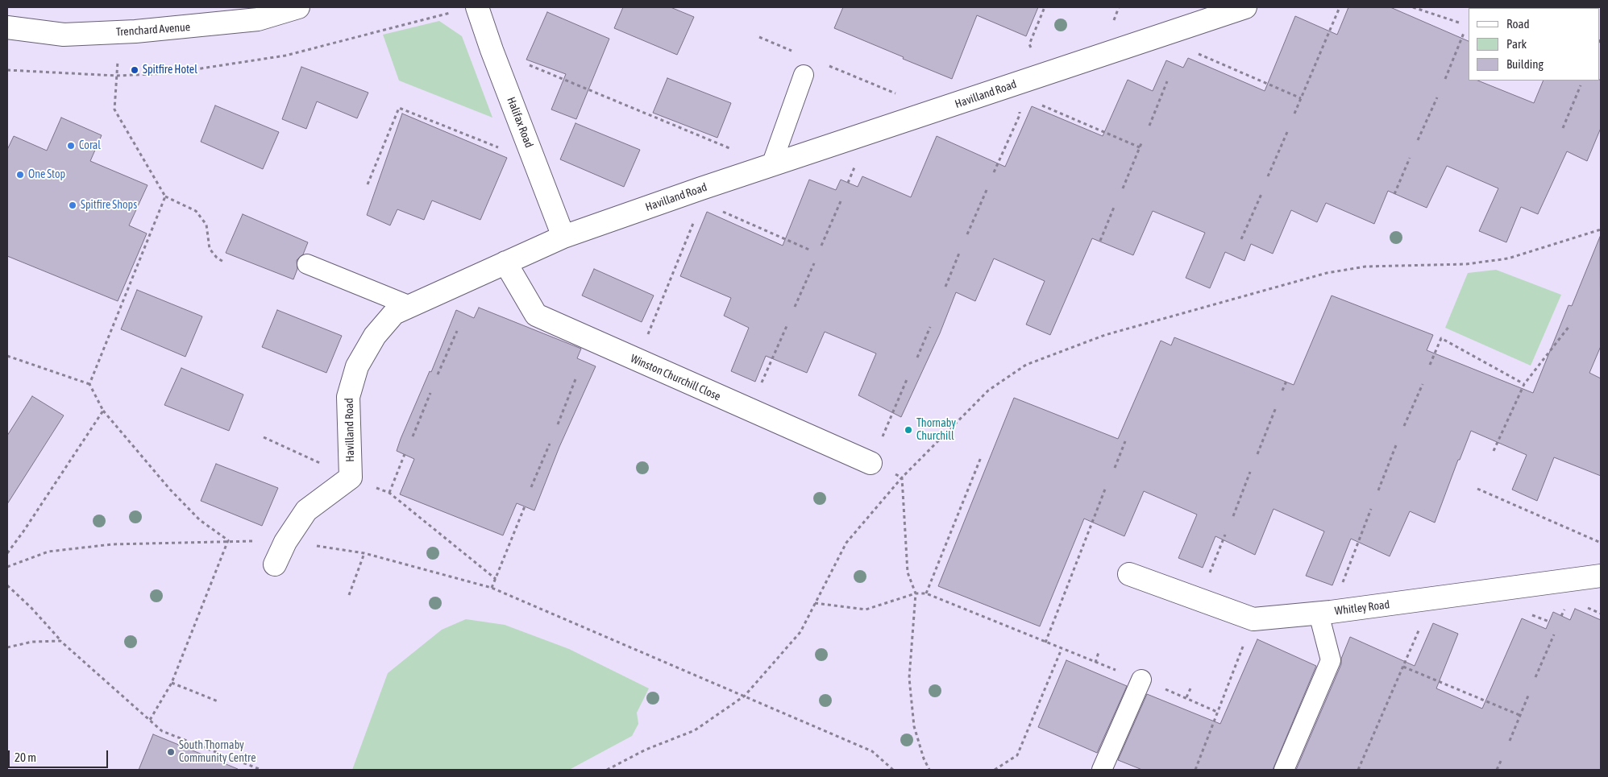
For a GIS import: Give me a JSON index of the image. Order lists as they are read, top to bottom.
{
  "streets": {
    "street": [
      "Trenchard Avenue",
      "Havilland Road",
      "Halifax Road",
      "Winston Churchill Close",
      "Whitley Road"
    ]
  },
  "crossings": [
    ["Havilland Road", "Halifax Road"],
    ["Havilland Road", "Winston Churchill Close"]
  ],
  "places": [
    "Spitfire Hotel",
    "Coral",
    "One Stop",
    "Spitfire Shops",
    "Thornaby Churchill",
    "South Thornaby Community Centre"
  ],
  "legend": ["Road", "Park", "Building"],
  "scale_bar": "20 m"
}
